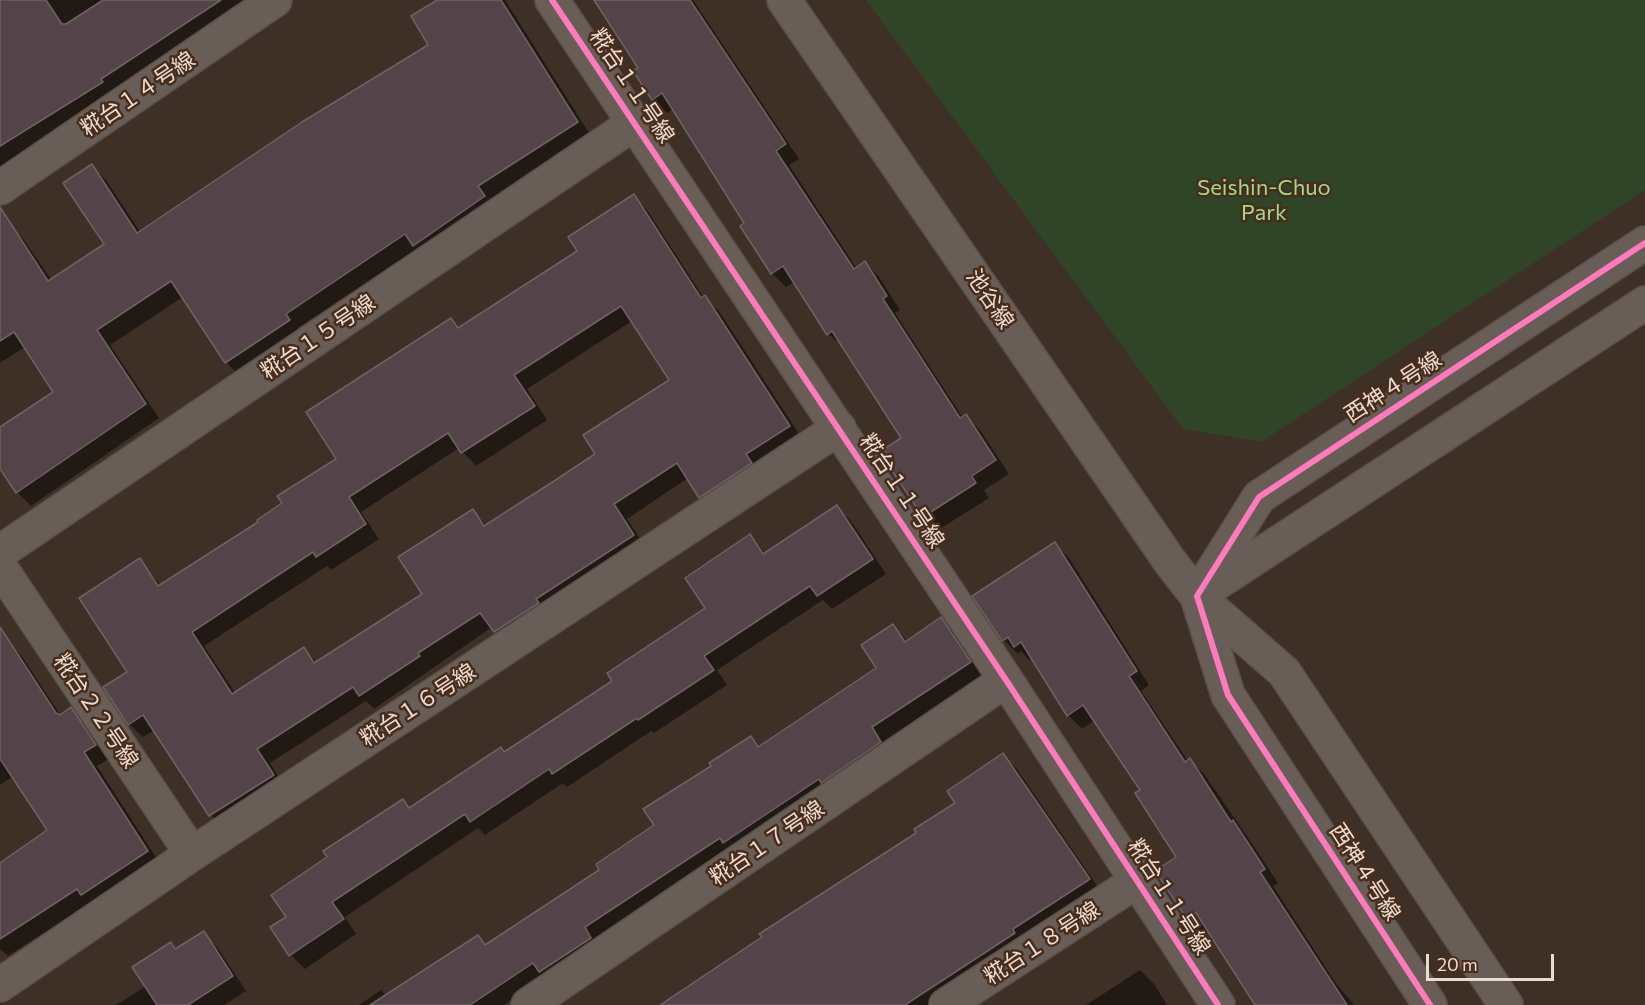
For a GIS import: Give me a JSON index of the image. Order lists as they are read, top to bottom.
{
  "streets": {
    "street": [
      "糀台１１号線",
      "糀台１４号線",
      "池谷線",
      "糀台１５号線",
      "西神４号線",
      "糀台１６号線",
      "糀台２２号線",
      "糀台１７号線",
      "糀台１８号線"
    ]
  },
  "crossings": [
    ["糀台１１号線", "糀台１５号線"],
    ["糀台１１号線", "糀台１６号線"],
    ["糀台１１号線", "糀台１７号線"],
    ["糀台１１号線", "糀台１８号線"],
    ["池谷線", "西神４号線"],
    ["糀台１６号線", "糀台２２号線"]
  ],
  "parks": ["Seishin-Chuo Park"],
  "scale_bar": "20 m"
}
